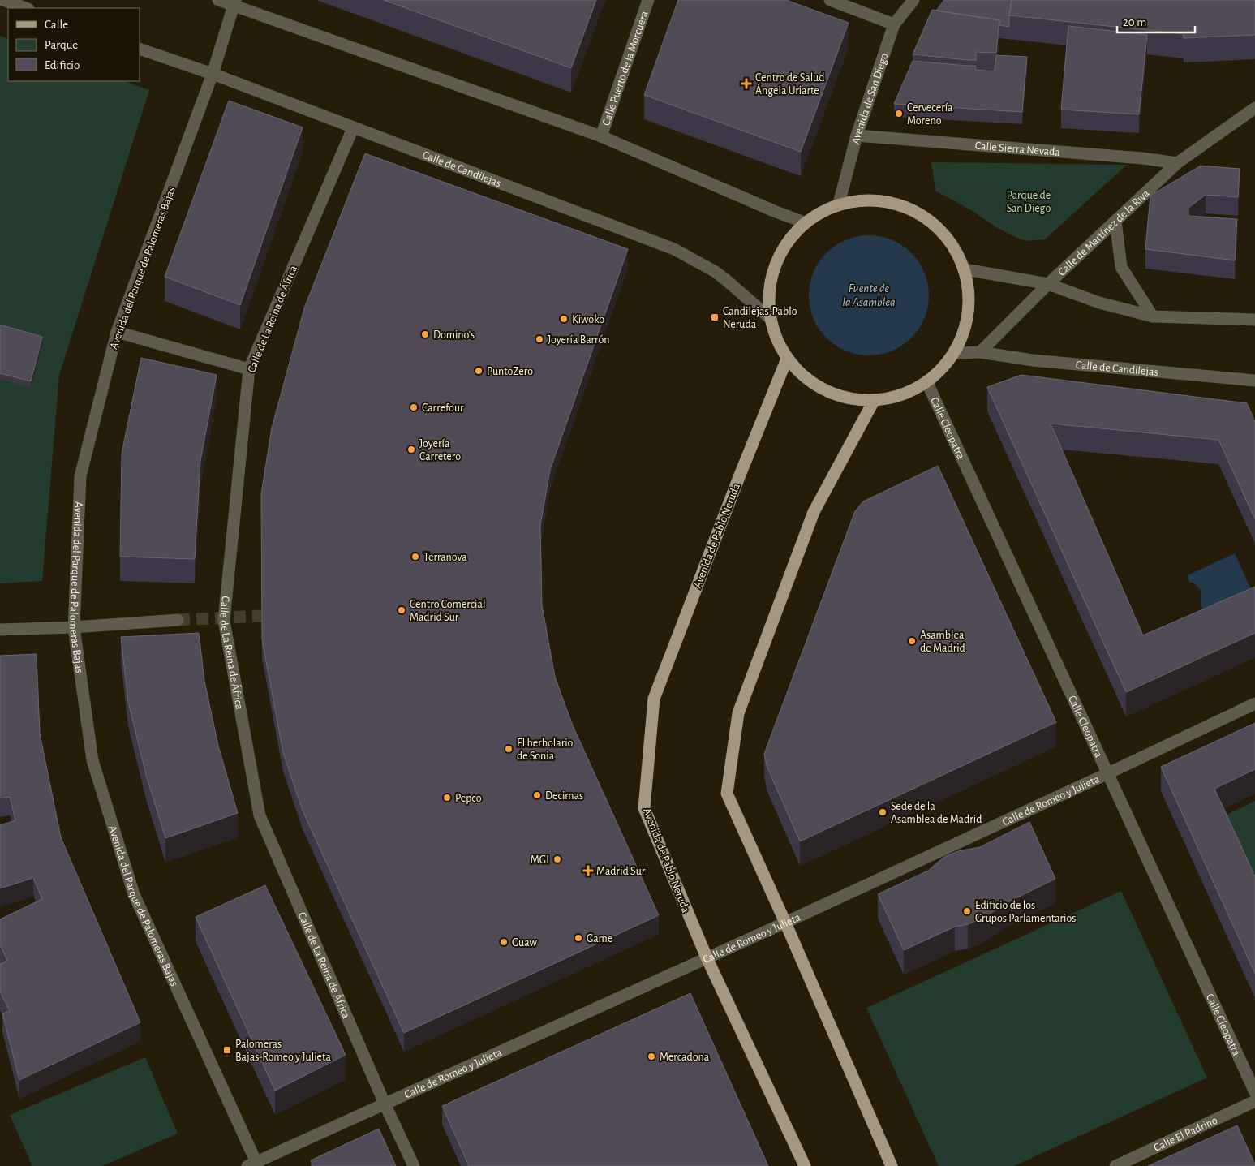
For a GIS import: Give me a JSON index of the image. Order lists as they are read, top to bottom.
{
  "streets": {
    "main road": ["Avenida de Pablo Neruda"],
    "street": [
      "Calle Puerto de la Morcuera",
      "Avenida de San Diego",
      "Calle Sierra Nevada",
      "Calle de Candilejas",
      "Calle de Martínez de la Riva",
      "Avenida del Parque de Palomeras Bajas",
      "Calle de La Reina de África",
      "Calle Cleopatra",
      "Calle de Romeo y Julieta",
      "Calle El Padrino"
    ]
  },
  "crossings": [
    ["Avenida de San Diego", "Calle Sierra Nevada"],
    ["Calle Sierra Nevada", "Calle de Martínez de la Riva"],
    ["Calle de Candilejas", "Calle de Martínez de la Riva"],
    ["Calle de Candilejas", "Avenida del Parque de Palomeras Bajas"],
    ["Calle de Candilejas", "Calle de La Reina de África"],
    ["Avenida del Parque de Palomeras Bajas", "Calle de Romeo y Julieta"],
    ["Calle de La Reina de África", "Calle de Romeo y Julieta"],
    ["Calle Cleopatra", "Calle de Romeo y Julieta"],
    ["Avenida de Pablo Neruda", "Calle de Romeo y Julieta"]
  ],
  "water": ["Fuente de la Asamblea"],
  "parks": ["Parque de San Diego"],
  "places": {
    "health": ["Centro de Salud Ángela Uriarte", "Madrid Sur"],
    "other": [
      "Cervecería Moreno",
      "Kiwoko",
      "Domino's",
      "Joyería Barrón",
      "PuntoZero",
      "Carrefour",
      "Joyería Carretero",
      "Terranova",
      "Centro Comercial Madrid Sur",
      "Asamblea de Madrid",
      "El herbolario de Sonia",
      "Decimas",
      "Pepco",
      "Sede de la Asamblea de Madrid",
      "MGI",
      "Edificio de los Grupos Parlamentarios",
      "Game",
      "Guaw",
      "Mercadona"
    ],
    "transit": ["Candilejas-Pablo Neruda", "Palomeras Bajas-Romeo y Julieta"]
  },
  "legend": ["Calle", "Parque", "Edificio"],
  "scale_bar": "20 m"
}
